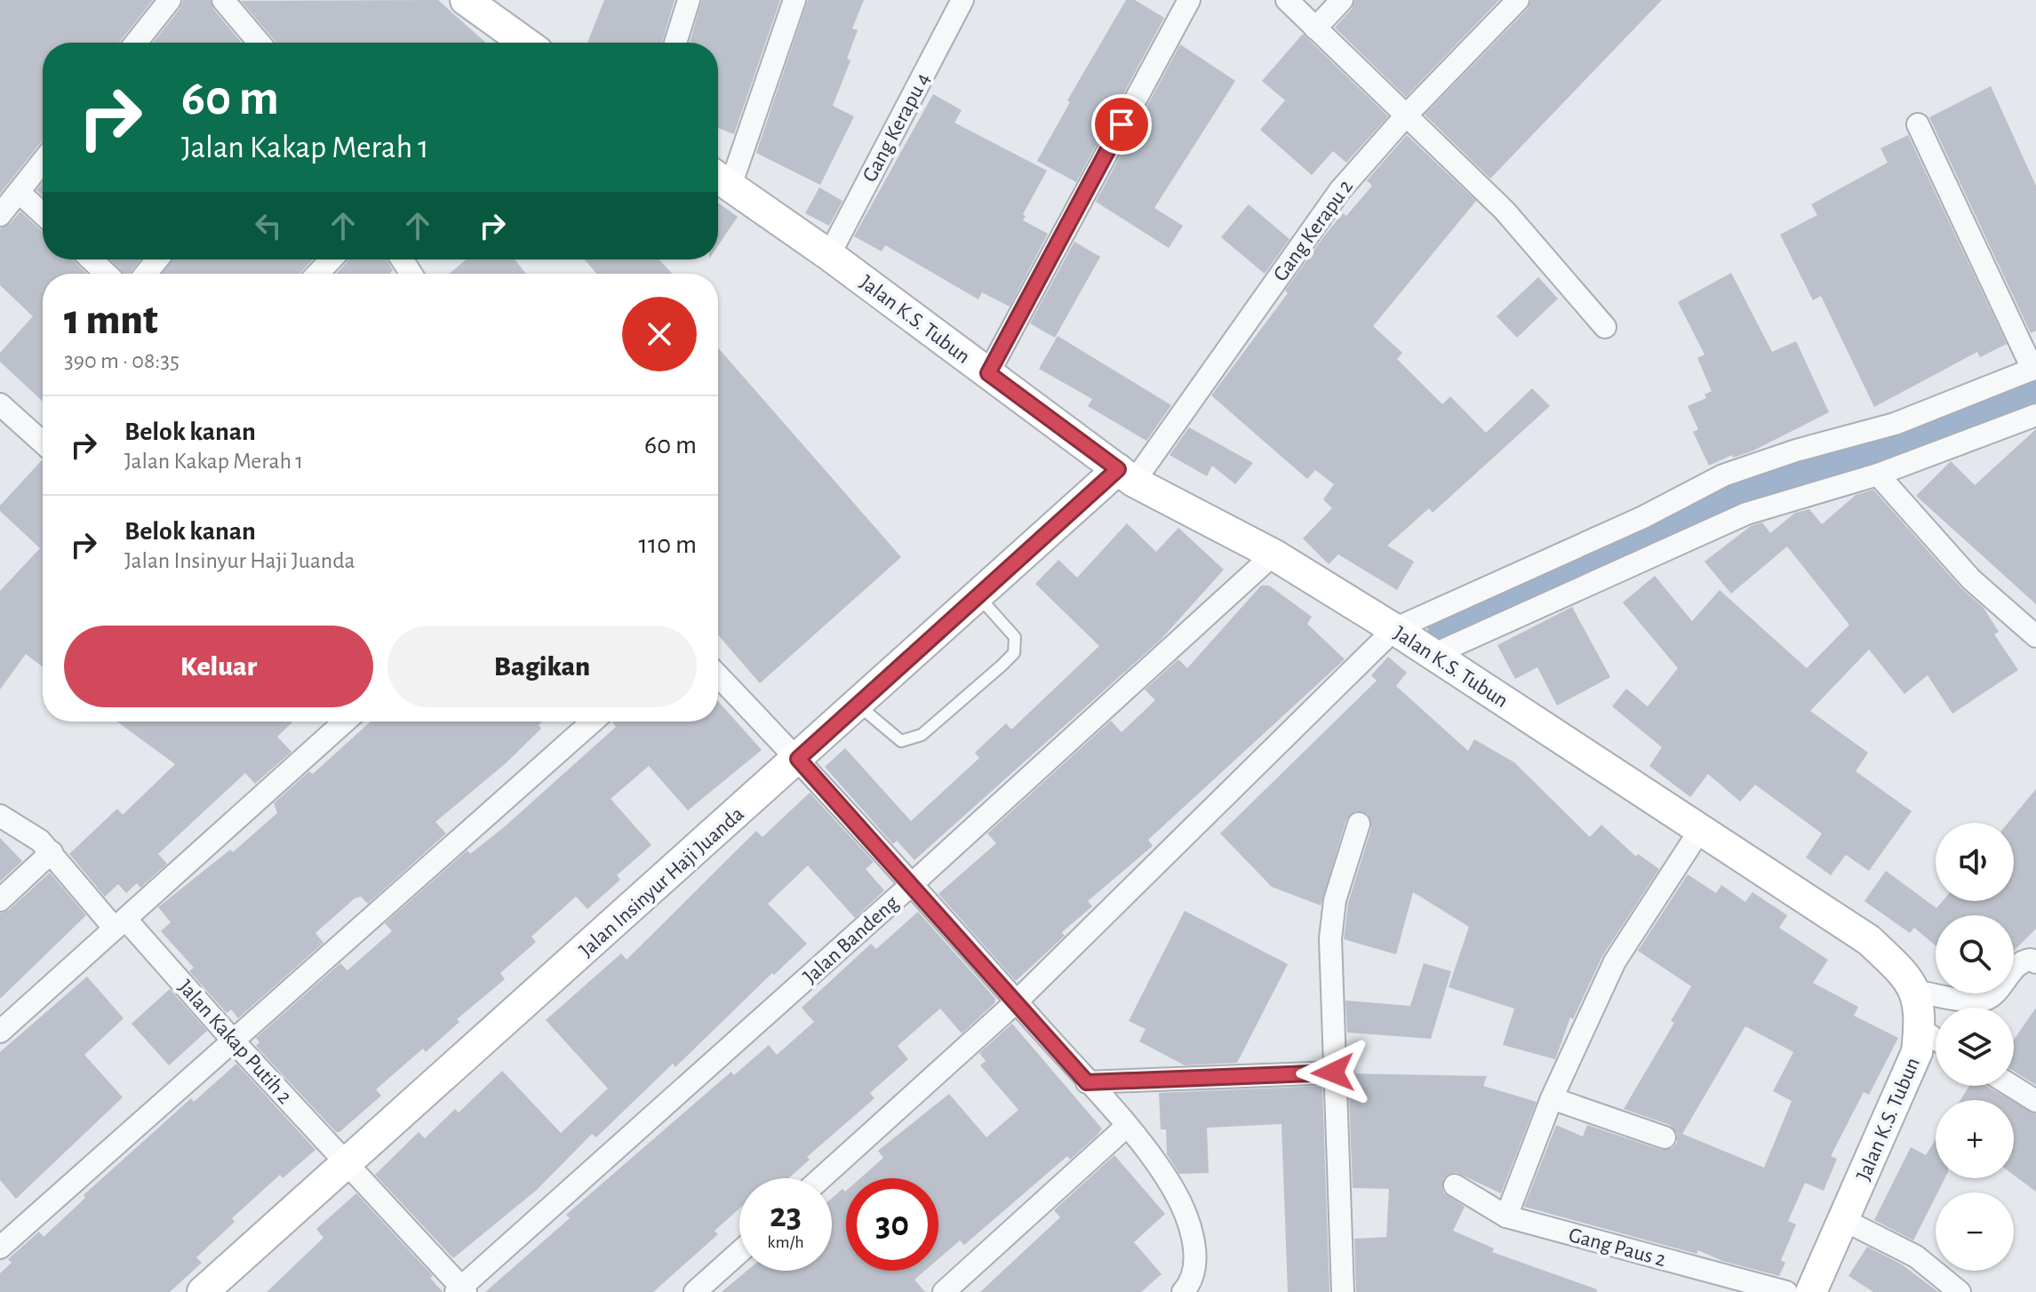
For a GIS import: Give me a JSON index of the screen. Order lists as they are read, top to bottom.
{
  "streets": {
    "street": [
      "Gang Kerapu 4",
      "Gang Kerapu 2",
      "Jalan K.S. Tubun",
      "Jalan Insinyur Haji Juanda",
      "Jalan Bandeng",
      "Jalan Kakap Putih 2",
      "Gang Paus 2"
    ]
  },
  "crossings": [
    ["Gang Kerapu 4", "Jalan K.S. Tubun"],
    ["Gang Kerapu 2", "Jalan K.S. Tubun"],
    ["Gang Kerapu 2", "Jalan Insinyur Haji Juanda"],
    ["Jalan K.S. Tubun", "Jalan Insinyur Haji Juanda"],
    ["Jalan K.S. Tubun", "Jalan Bandeng"],
    ["Jalan Insinyur Haji Juanda", "Jalan Kakap Putih 2"],
    ["Jalan Bandeng", "Jalan Kakap Putih 2"]
  ],
  "page": {
    "turn": ["60 m", "Jalan Kakap Merah 1"],
    "heading": ["1 mnt", "390 m · 08:35"],
    "list": [
      {
        "name": "Belok kanan",
        "note": "Jalan Kakap Merah 1",
        "value": "60 m"
      },
      {
        "name": "Belok kanan",
        "note": "Jalan Insinyur Haji Juanda",
        "value": "110 m"
      }
    ],
    "buttons": ["Keluar", "Bagikan"],
    "map_buttons": ["+", "−"],
    "speed": "23 km/h",
    "limit": "30"
  }
}
